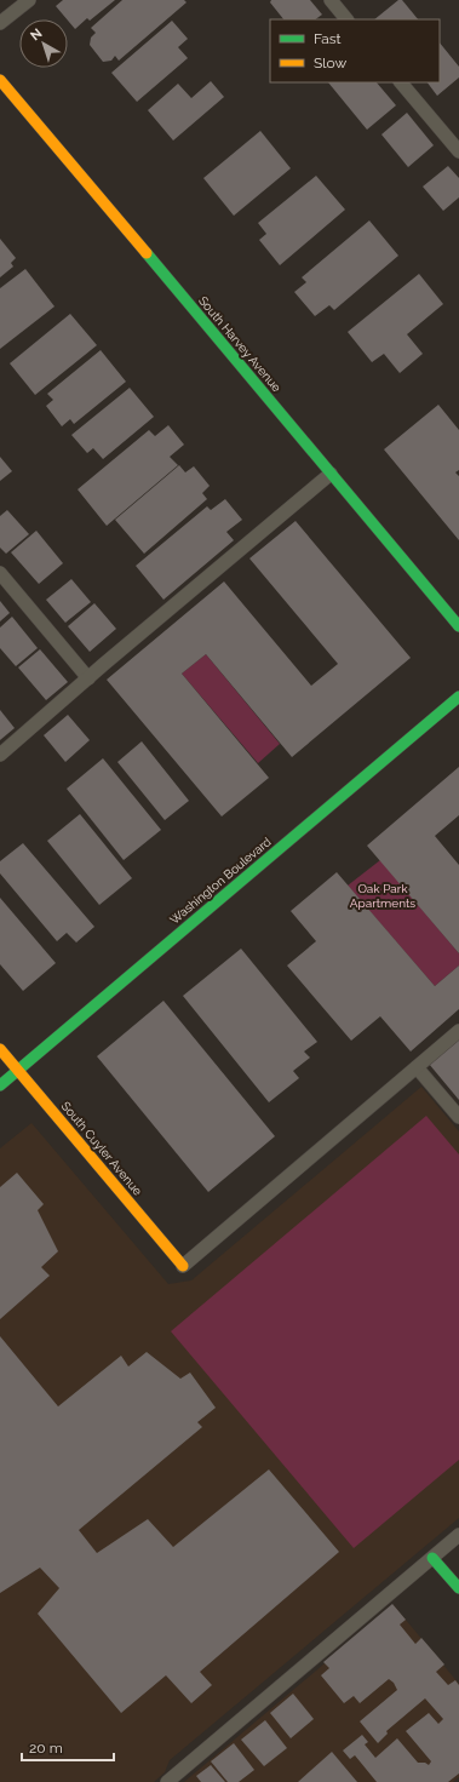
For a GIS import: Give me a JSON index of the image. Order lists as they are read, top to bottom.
{
  "streets": {
    "street": ["South Harvey Avenue", "Washington Boulevard", "South Cuyler Avenue"]
  },
  "crossings": [
    ["Washington Boulevard", "South Cuyler Avenue"]
  ],
  "parks": ["Oak Park Apartments"],
  "legend": ["Fast", "Slow"],
  "scale_bar": "20 m",
  "north": "top left"
}
